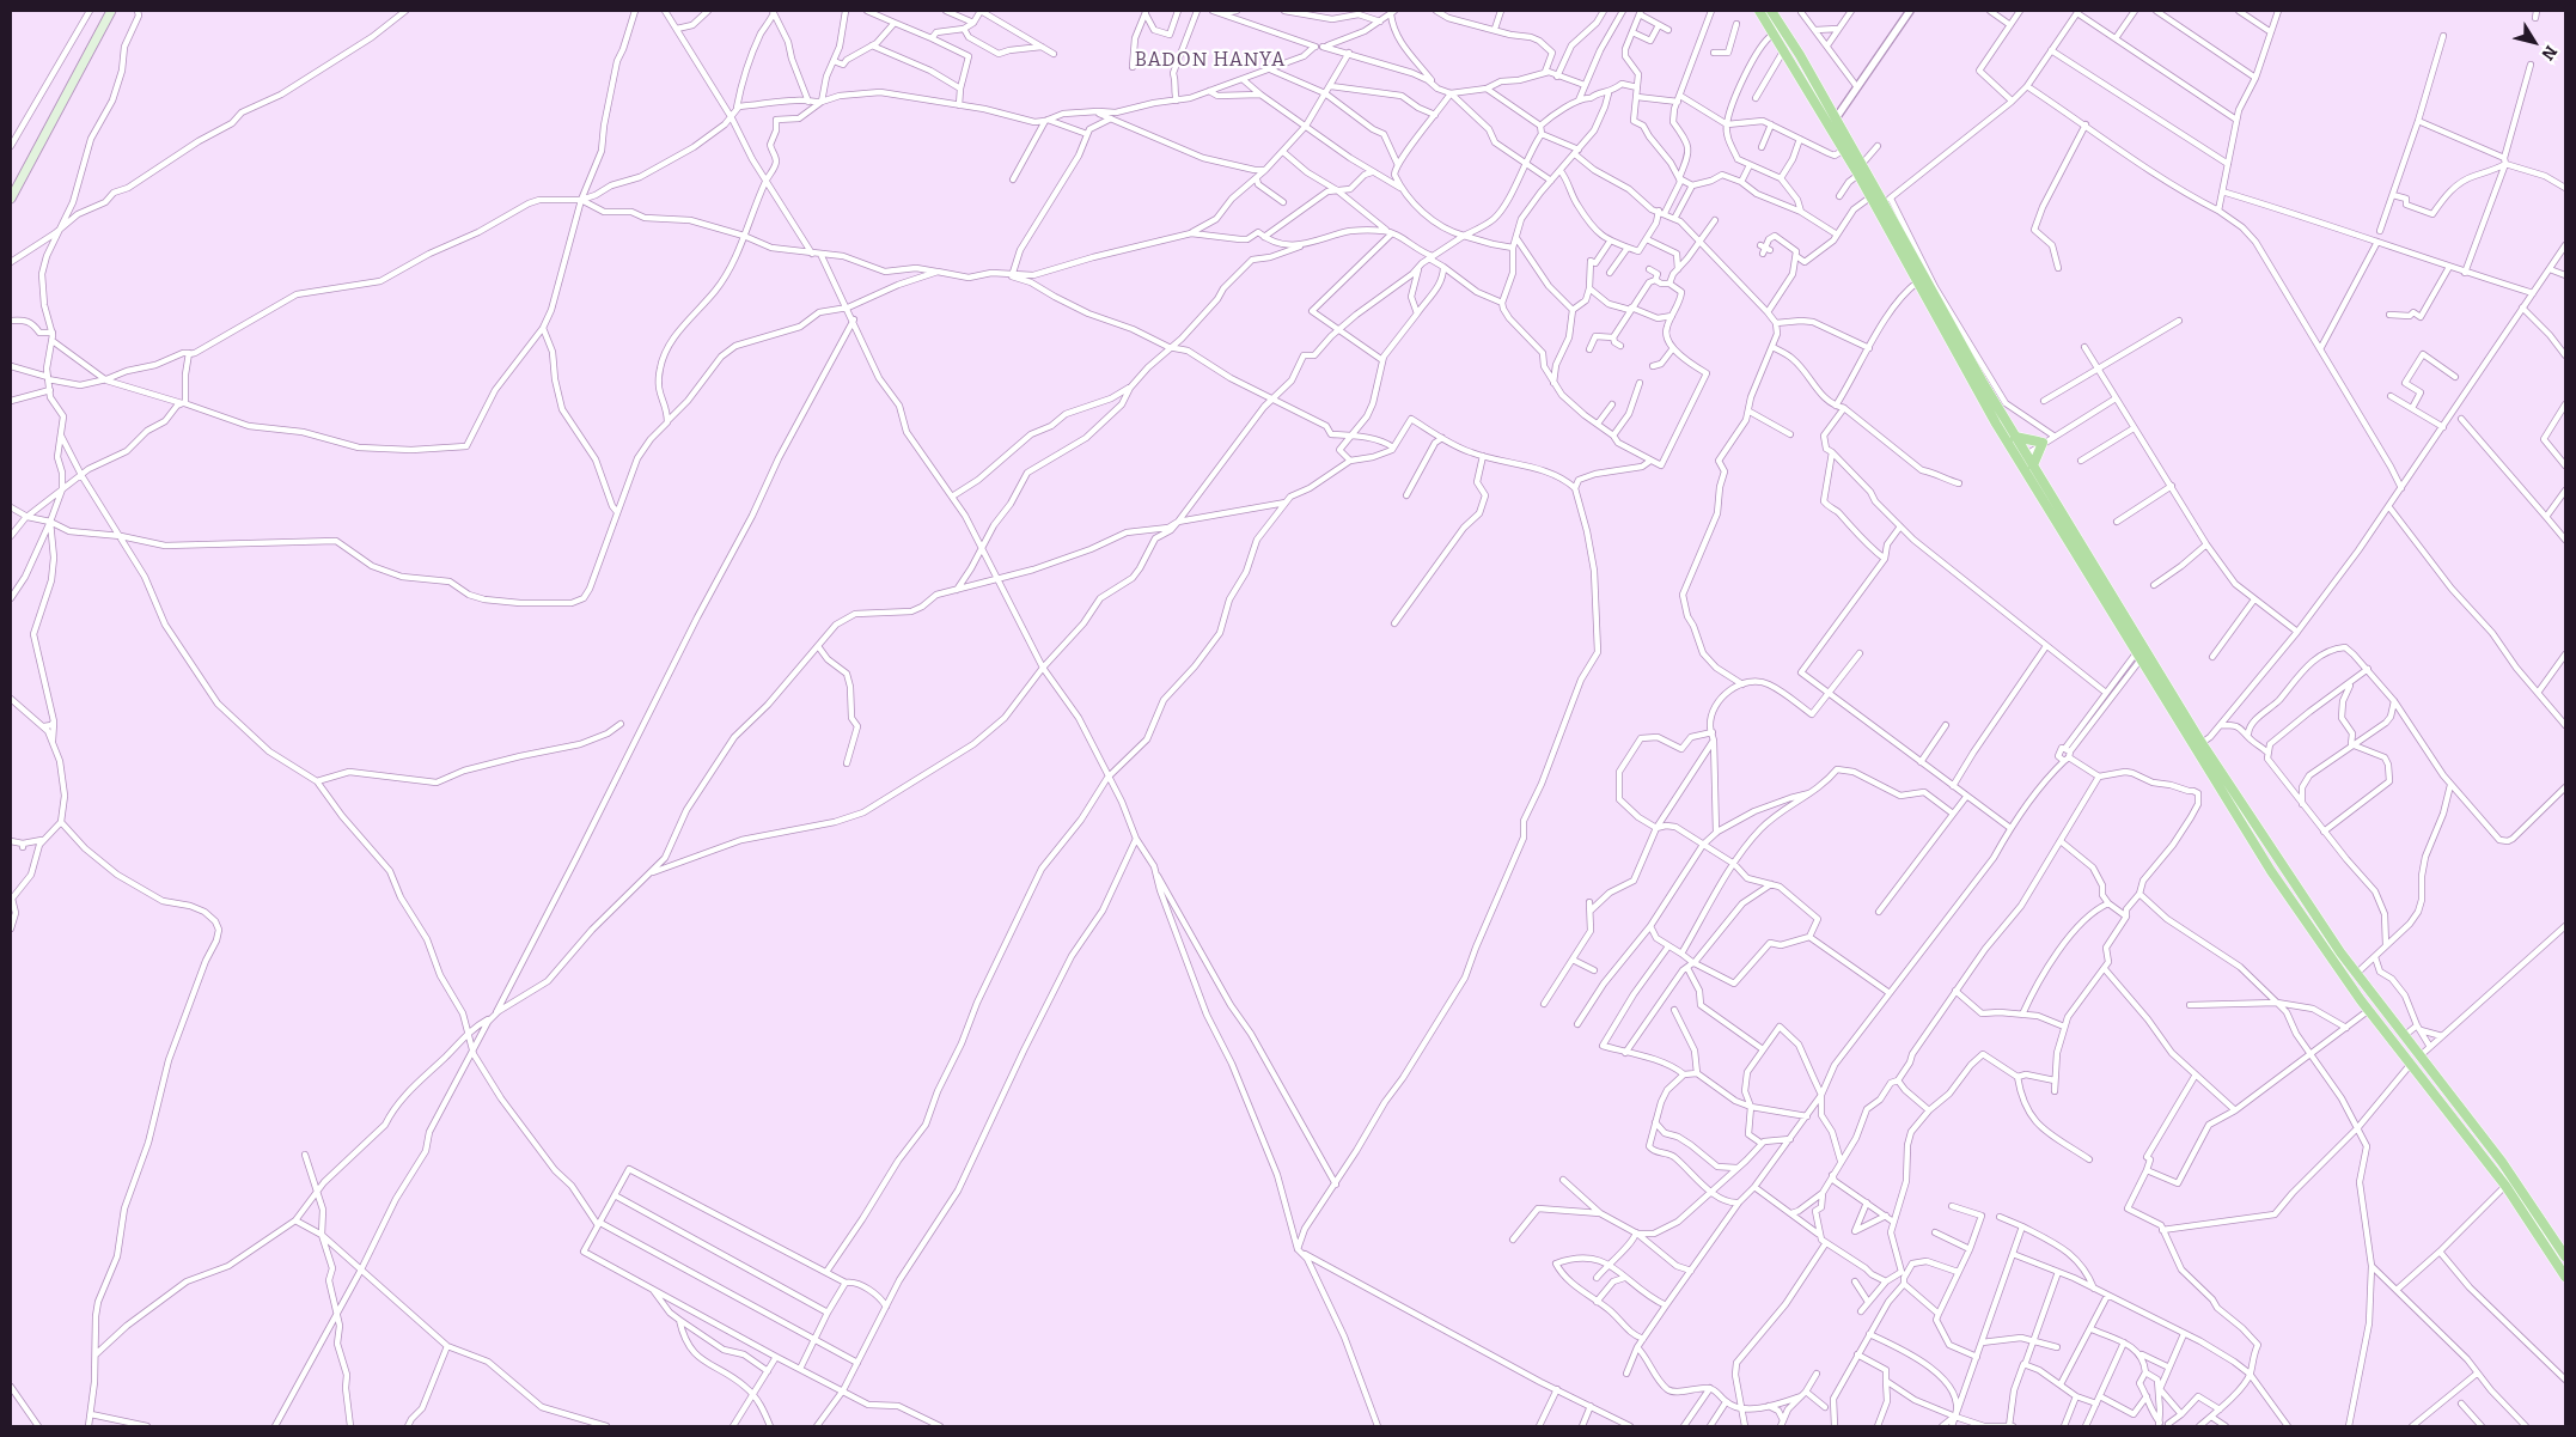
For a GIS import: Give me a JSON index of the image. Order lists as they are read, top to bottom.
{
  "districts": ["BADON HANYA"],
  "north": "bottom right"
}
